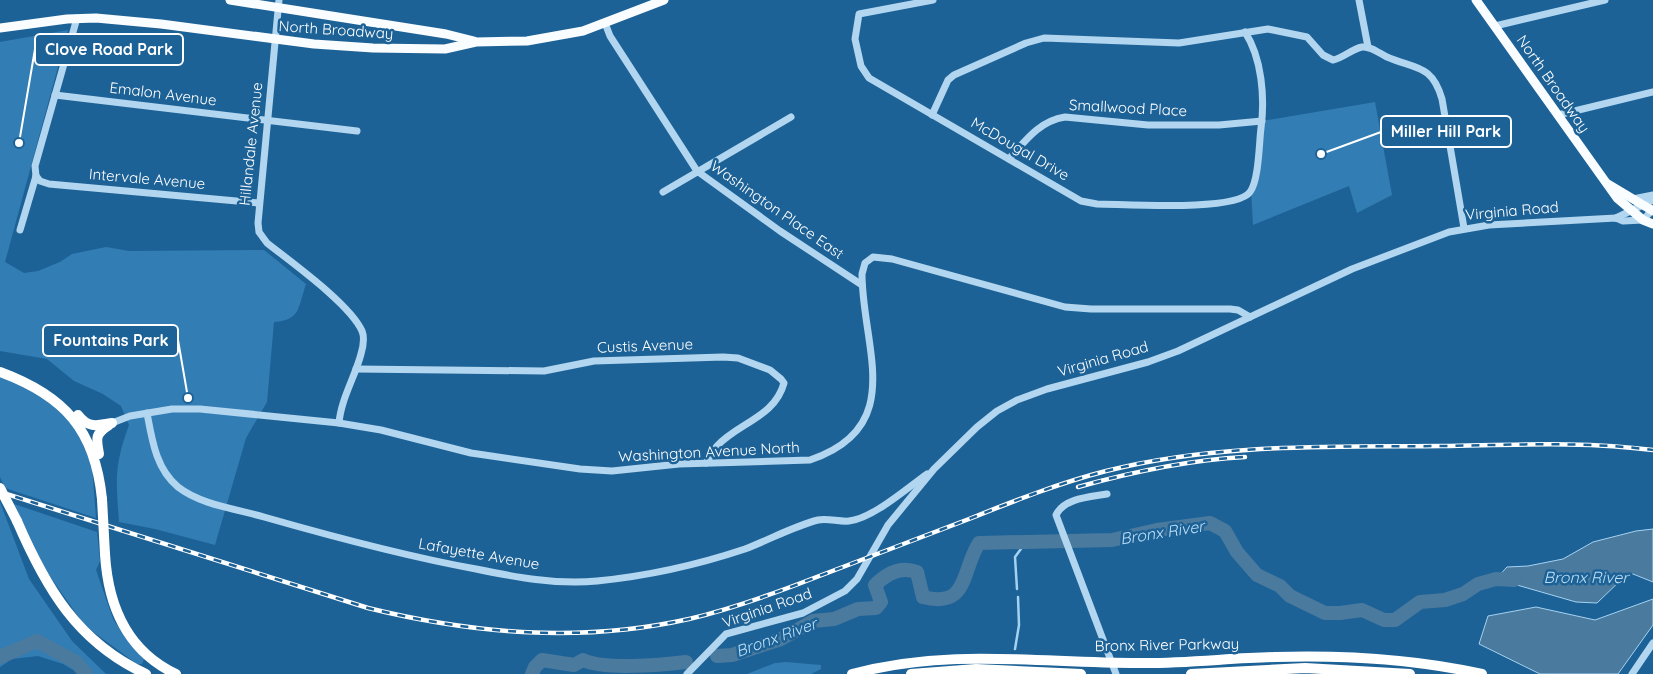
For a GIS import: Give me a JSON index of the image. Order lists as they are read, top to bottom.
{
  "streets": {
    "highway": ["Bronx River Parkway"],
    "main road": ["North Broadway"],
    "street": [
      "Emalon Avenue",
      "Smallwood Place",
      "Hillandale Avenue",
      "McDougal Drive",
      "Intervale Avenue",
      "Washington Place East",
      "Virginia Road",
      "Custis Avenue",
      "Washington Avenue North",
      "Lafayette Avenue"
    ]
  },
  "crossings": [
    ["North Broadway", "Hillandale Avenue"],
    ["North Broadway", "Washington Place East"],
    ["North Broadway", "Virginia Road"],
    ["Emalon Avenue", "Hillandale Avenue"],
    ["Smallwood Place", "McDougal Drive"],
    ["Hillandale Avenue", "Intervale Avenue"],
    ["Hillandale Avenue", "Custis Avenue"],
    ["Hillandale Avenue", "Washington Avenue North"],
    ["Washington Place East", "Washington Avenue North"],
    ["Virginia Road", "Washington Avenue North"],
    ["Virginia Road", "Lafayette Avenue"],
    ["Custis Avenue", "Washington Avenue North"],
    ["Washington Avenue North", "Lafayette Avenue"]
  ],
  "water": ["Bronx River"],
  "places": ["Clove Road Park", "Miller Hill Park", "Fountains Park"]
}
